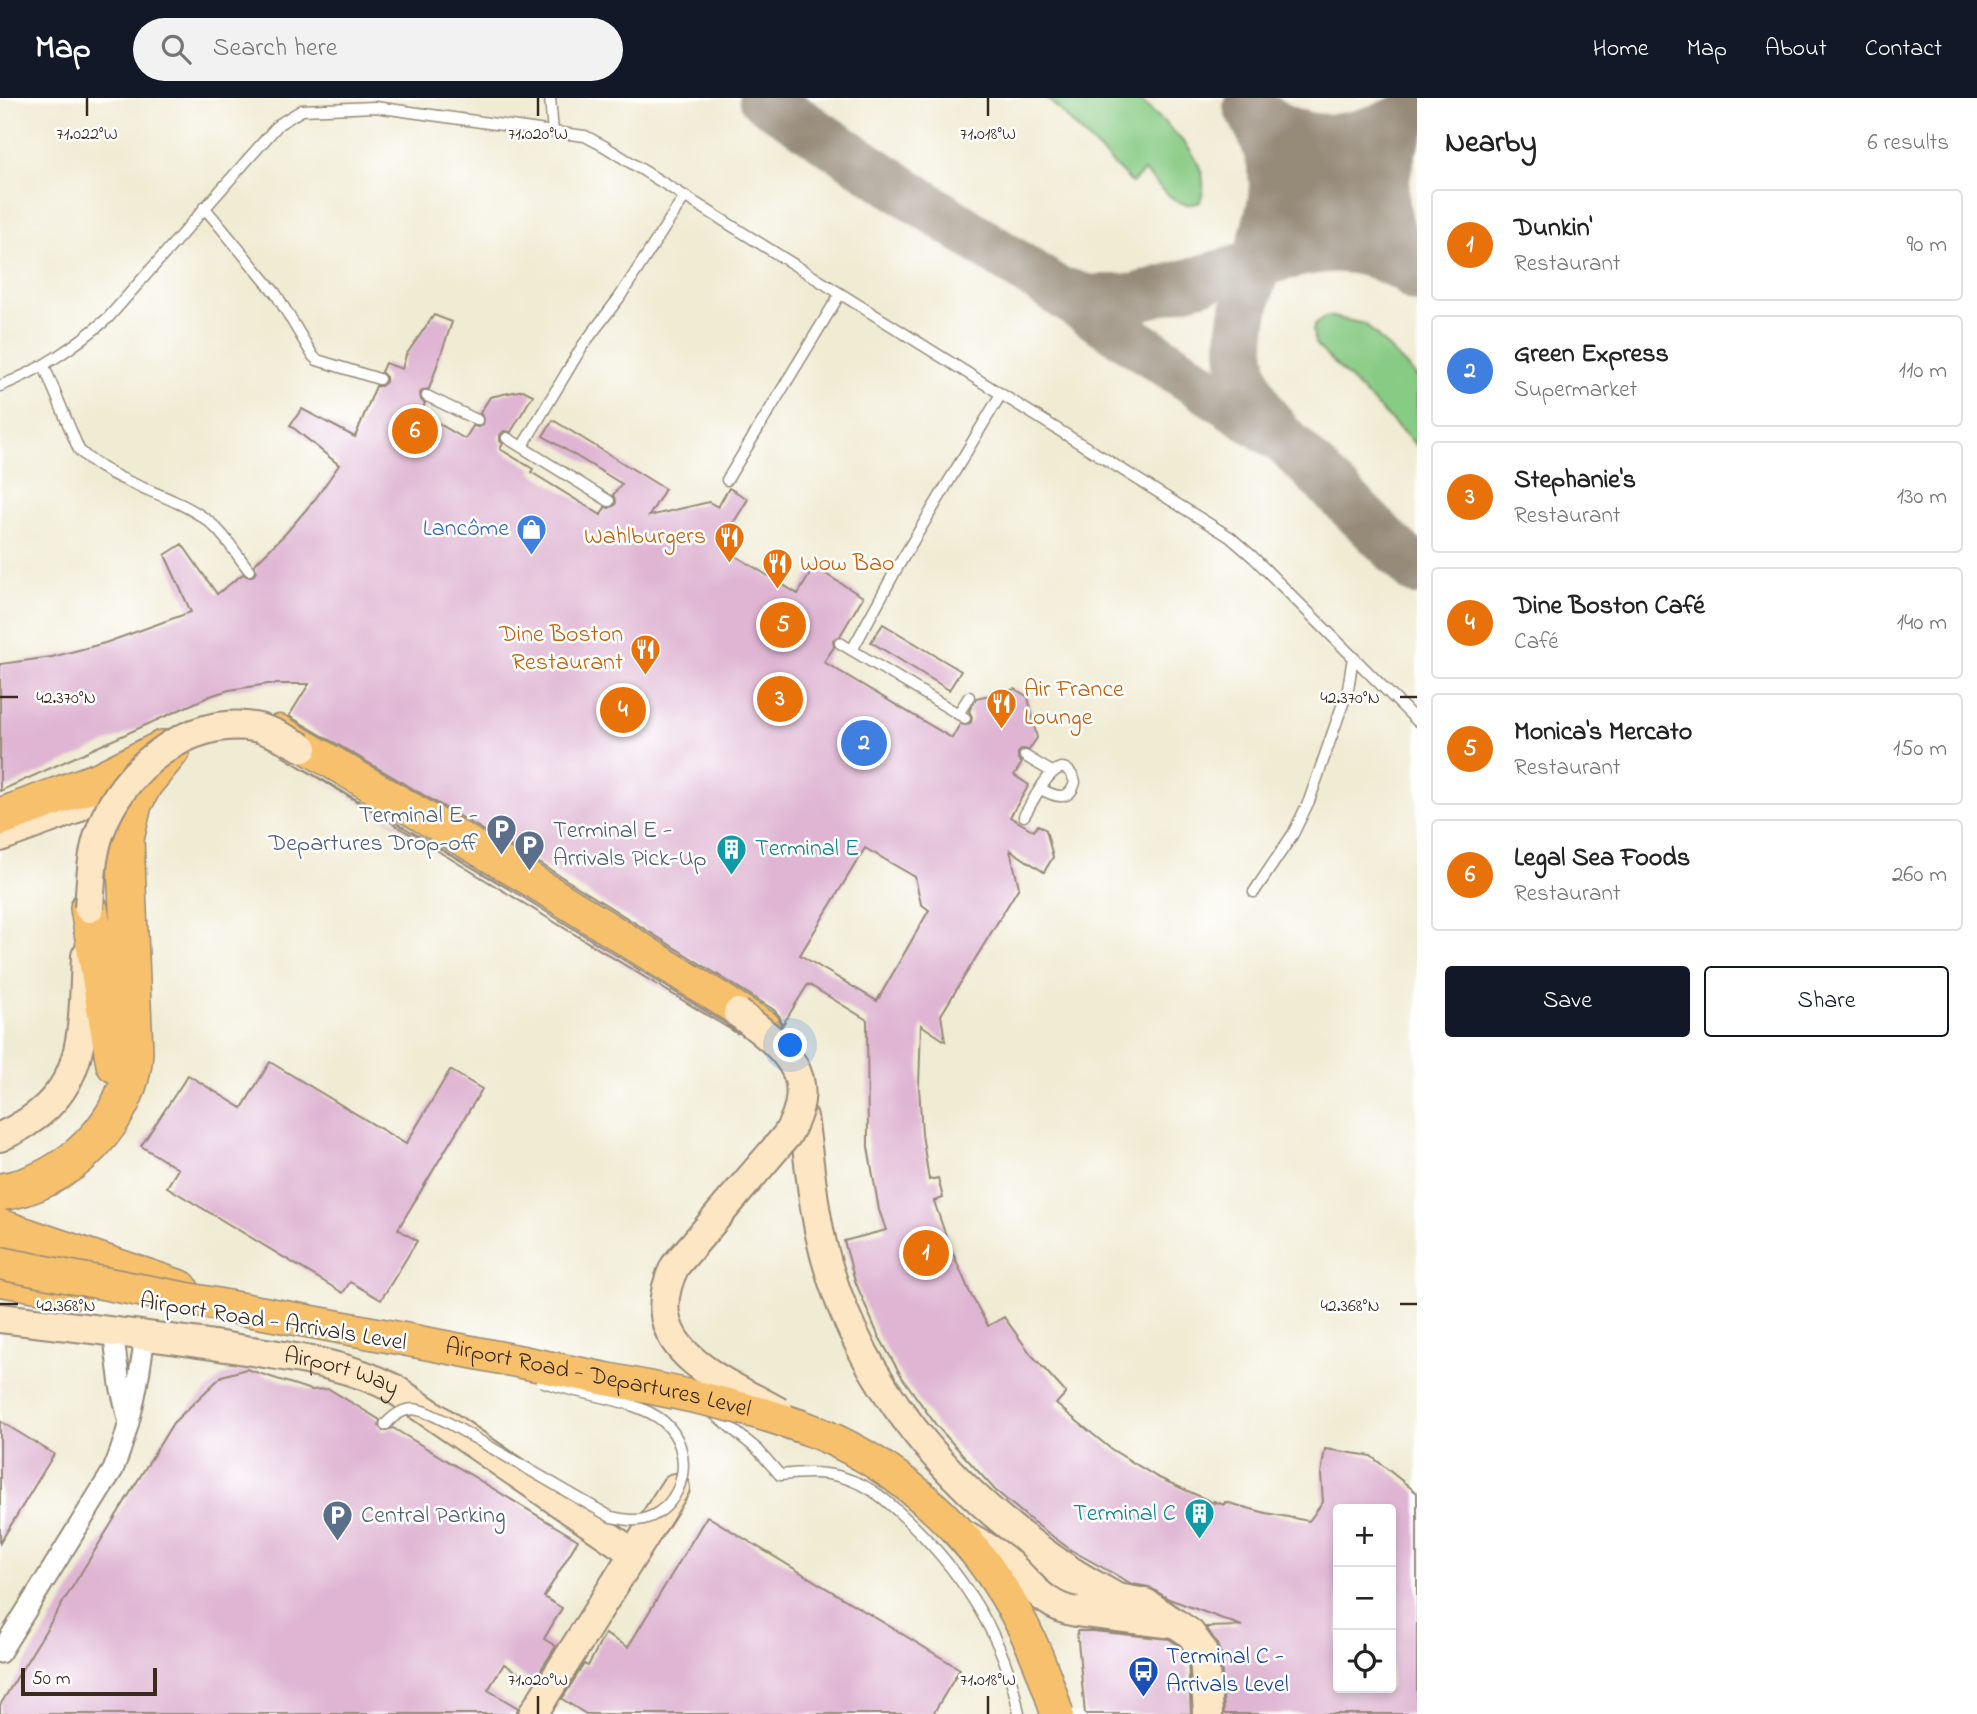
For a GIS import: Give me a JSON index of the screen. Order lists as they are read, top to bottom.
{
  "streets": {
    "main road": ["Airport Road - Arrivals Level", "Airport Way", "Airport Road - Departures Level"]
  },
  "crossings": [
    ["Airport Road - Arrivals Level", "Airport Road - Departures Level"]
  ],
  "places": {
    "shop": ["Lancôme"],
    "restaurant": [
      "Wahlburgers",
      "Wow Bao",
      "Dine Boston Restaurant",
      "Air France Lounge"
    ],
    "parking": ["Terminal E - Departures Drop-off", "Terminal E - Arrivals Pick-Up", "Central Parking"],
    "building": ["Terminal E", "Terminal C"],
    "bus stop": ["Terminal C - Arrivals Level"]
  },
  "scale_bar": "50 m",
  "page": {
    "header": "Map",
    "search": "Search here",
    "nav": [
      "Home",
      "Map",
      "About",
      "Contact"
    ],
    "heading": ["Nearby", "6 results"],
    "list": [
      {
        "mark": "1",
        "name": "Dunkin'",
        "note": "Restaurant",
        "value": "90 m"
      },
      {
        "mark": "2",
        "name": "Green Express",
        "note": "Supermarket",
        "value": "110 m"
      },
      {
        "mark": "3",
        "name": "Stephanie's",
        "note": "Restaurant",
        "value": "130 m"
      },
      {
        "mark": "4",
        "name": "Dine Boston Café",
        "note": "Café",
        "value": "140 m"
      },
      {
        "mark": "5",
        "name": "Monica's Mercato",
        "note": "Restaurant",
        "value": "150 m"
      },
      {
        "mark": "6",
        "name": "Legal Sea Foods",
        "note": "Restaurant",
        "value": "260 m"
      }
    ],
    "pins": [
      "6",
      "5",
      "3",
      "4",
      "2",
      "1"
    ],
    "buttons": ["Save", "Share"],
    "map_buttons": ["+", "−"],
    "scale": "50 m"
  },
  "coordinates": [
    "71.022°W",
    "71.020°W",
    "71.018°W",
    "42.370°N",
    "42.368°N"
  ]
}
